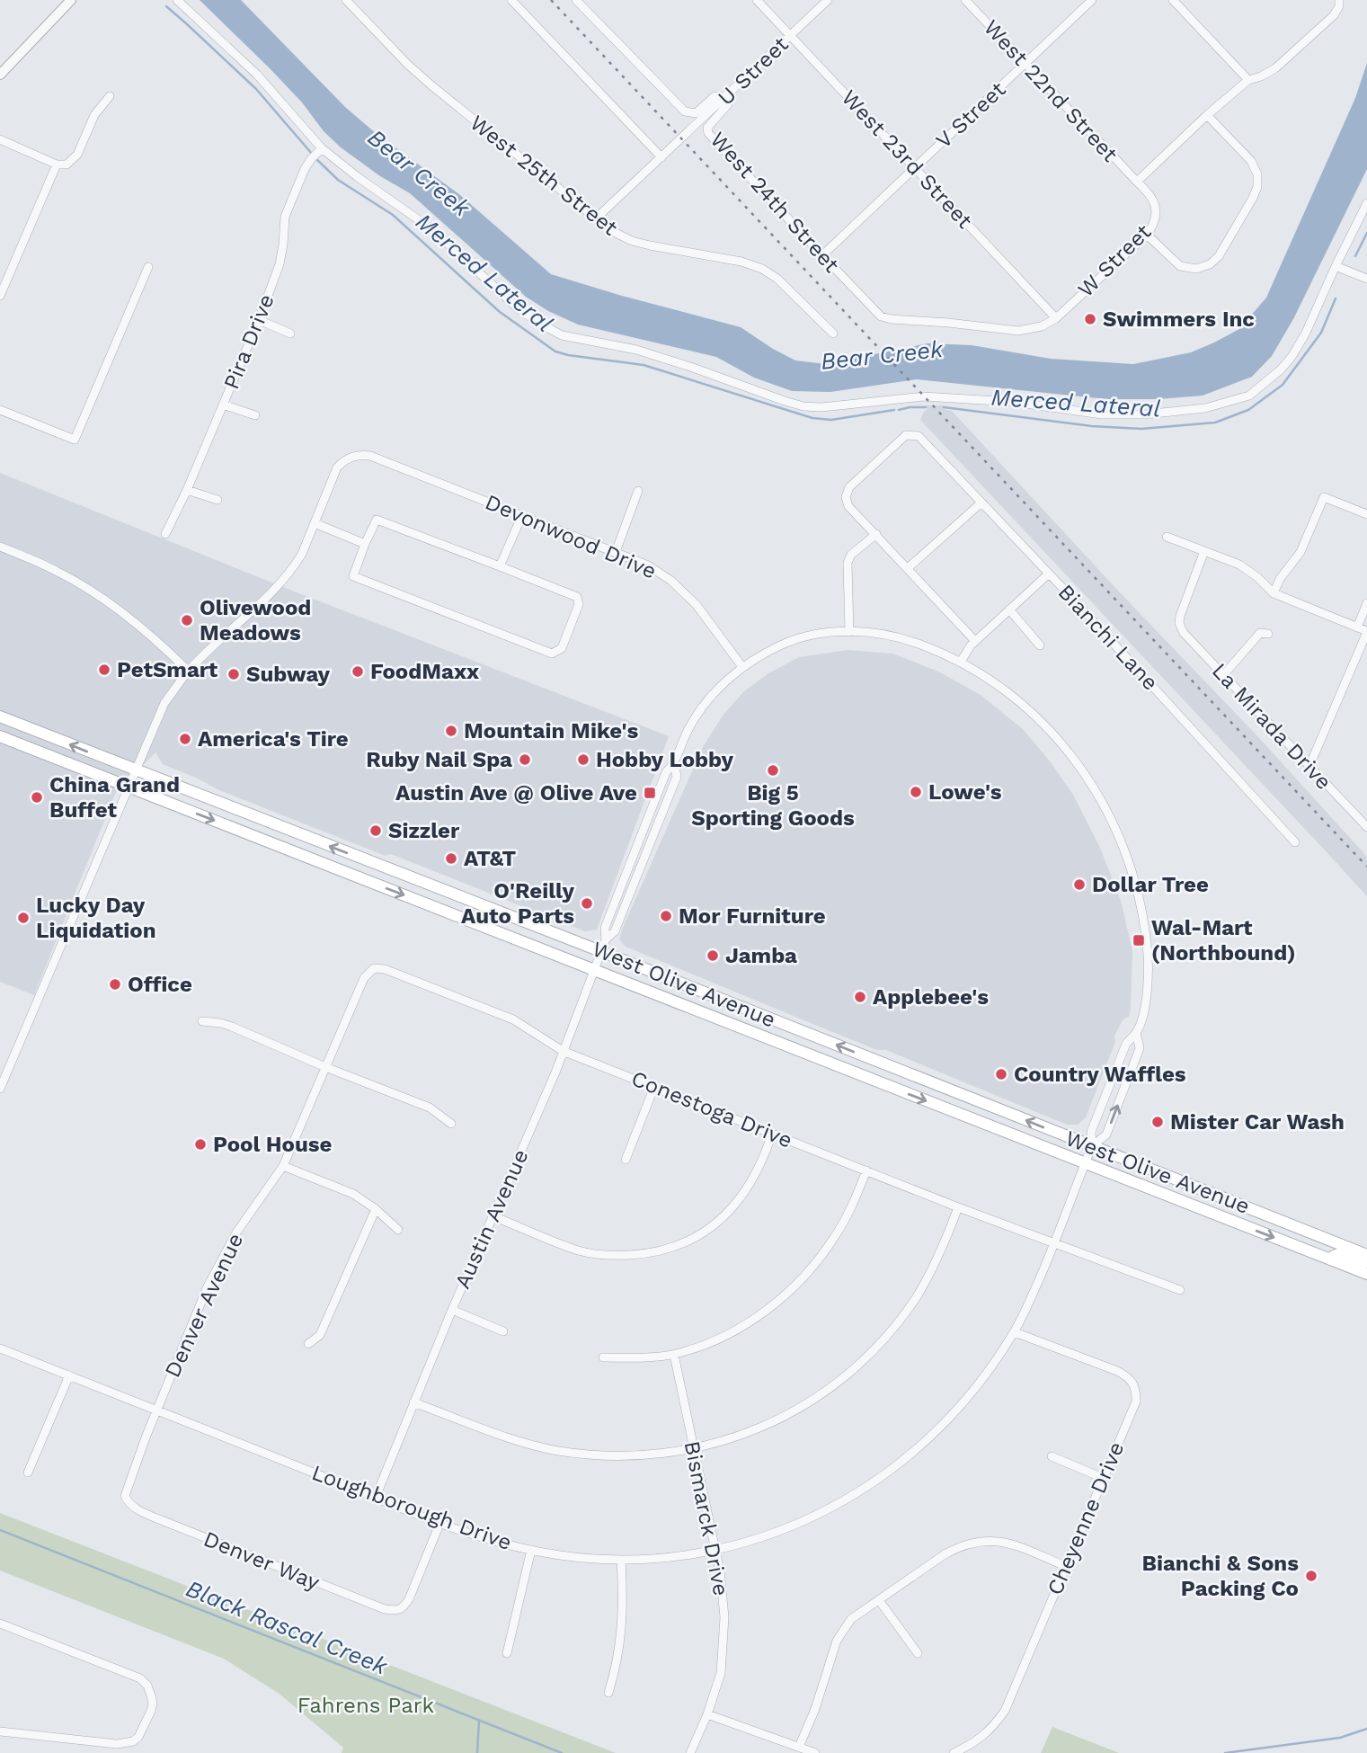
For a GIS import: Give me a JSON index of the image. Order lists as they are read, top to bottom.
{
  "streets": {
    "main road": ["West Olive Avenue"],
    "street": [
      "U Street",
      "West 22nd Street",
      "V Street",
      "West 23rd Street",
      "West 25th Street",
      "West 24th Street",
      "W Street",
      "Pira Drive",
      "Devonwood Drive",
      "Bianchi Lane",
      "La Mirada Drive",
      "Conestoga Drive",
      "Austin Avenue",
      "Denver Avenue",
      "Loughborough Drive",
      "Bismarck Drive",
      "Cheyenne Drive",
      "Denver Way"
    ]
  },
  "crossings": [
    ["U Street", "West 23rd Street"],
    ["U Street", "West 25th Street"],
    ["U Street", "West 24th Street"],
    ["West 22nd Street", "V Street"],
    ["West 22nd Street", "W Street"],
    ["V Street", "West 23rd Street"],
    ["V Street", "West 24th Street"],
    ["West 23rd Street", "W Street"],
    ["West 24th Street", "W Street"],
    ["Devonwood Drive", "Austin Avenue"],
    ["West Olive Avenue", "Austin Avenue"],
    ["West Olive Avenue", "Loughborough Drive"],
    ["Conestoga Drive", "Austin Avenue"],
    ["Conestoga Drive", "Denver Avenue"],
    ["Conestoga Drive", "Loughborough Drive"],
    ["Austin Avenue", "Loughborough Drive"],
    ["Denver Avenue", "Loughborough Drive"],
    ["Denver Avenue", "Denver Way"],
    ["Loughborough Drive", "Bismarck Drive"],
    ["Loughborough Drive", "Cheyenne Drive"],
    ["Loughborough Drive", "Denver Way"]
  ],
  "water": ["Bear Creek", "Merced Lateral", "Black Rascal Creek"],
  "parks": ["Fahrens Park"],
  "places": {
    "other": [
      "Swimmers Inc",
      "Olivewood Meadows",
      "PetSmart",
      "FoodMaxx",
      "Subway",
      "Mountain Mike's",
      "America's Tire",
      "Ruby Nail Spa",
      "Hobby Lobby",
      "Big 5 Sporting Goods",
      "Lowe's",
      "China Grand Buffet",
      "Sizzler",
      "AT&T",
      "Dollar Tree",
      "O'Reilly Auto Parts",
      "Mor Furniture",
      "Lucky Day Liquidation",
      "Jamba",
      "Office",
      "Applebee's",
      "Country Waffles",
      "Mister Car Wash",
      "Pool House",
      "Bianchi & Sons Packing Co"
    ],
    "transit": ["Austin Ave @ Olive Ave", "Wal-Mart (Northbound)"]
  }
}
